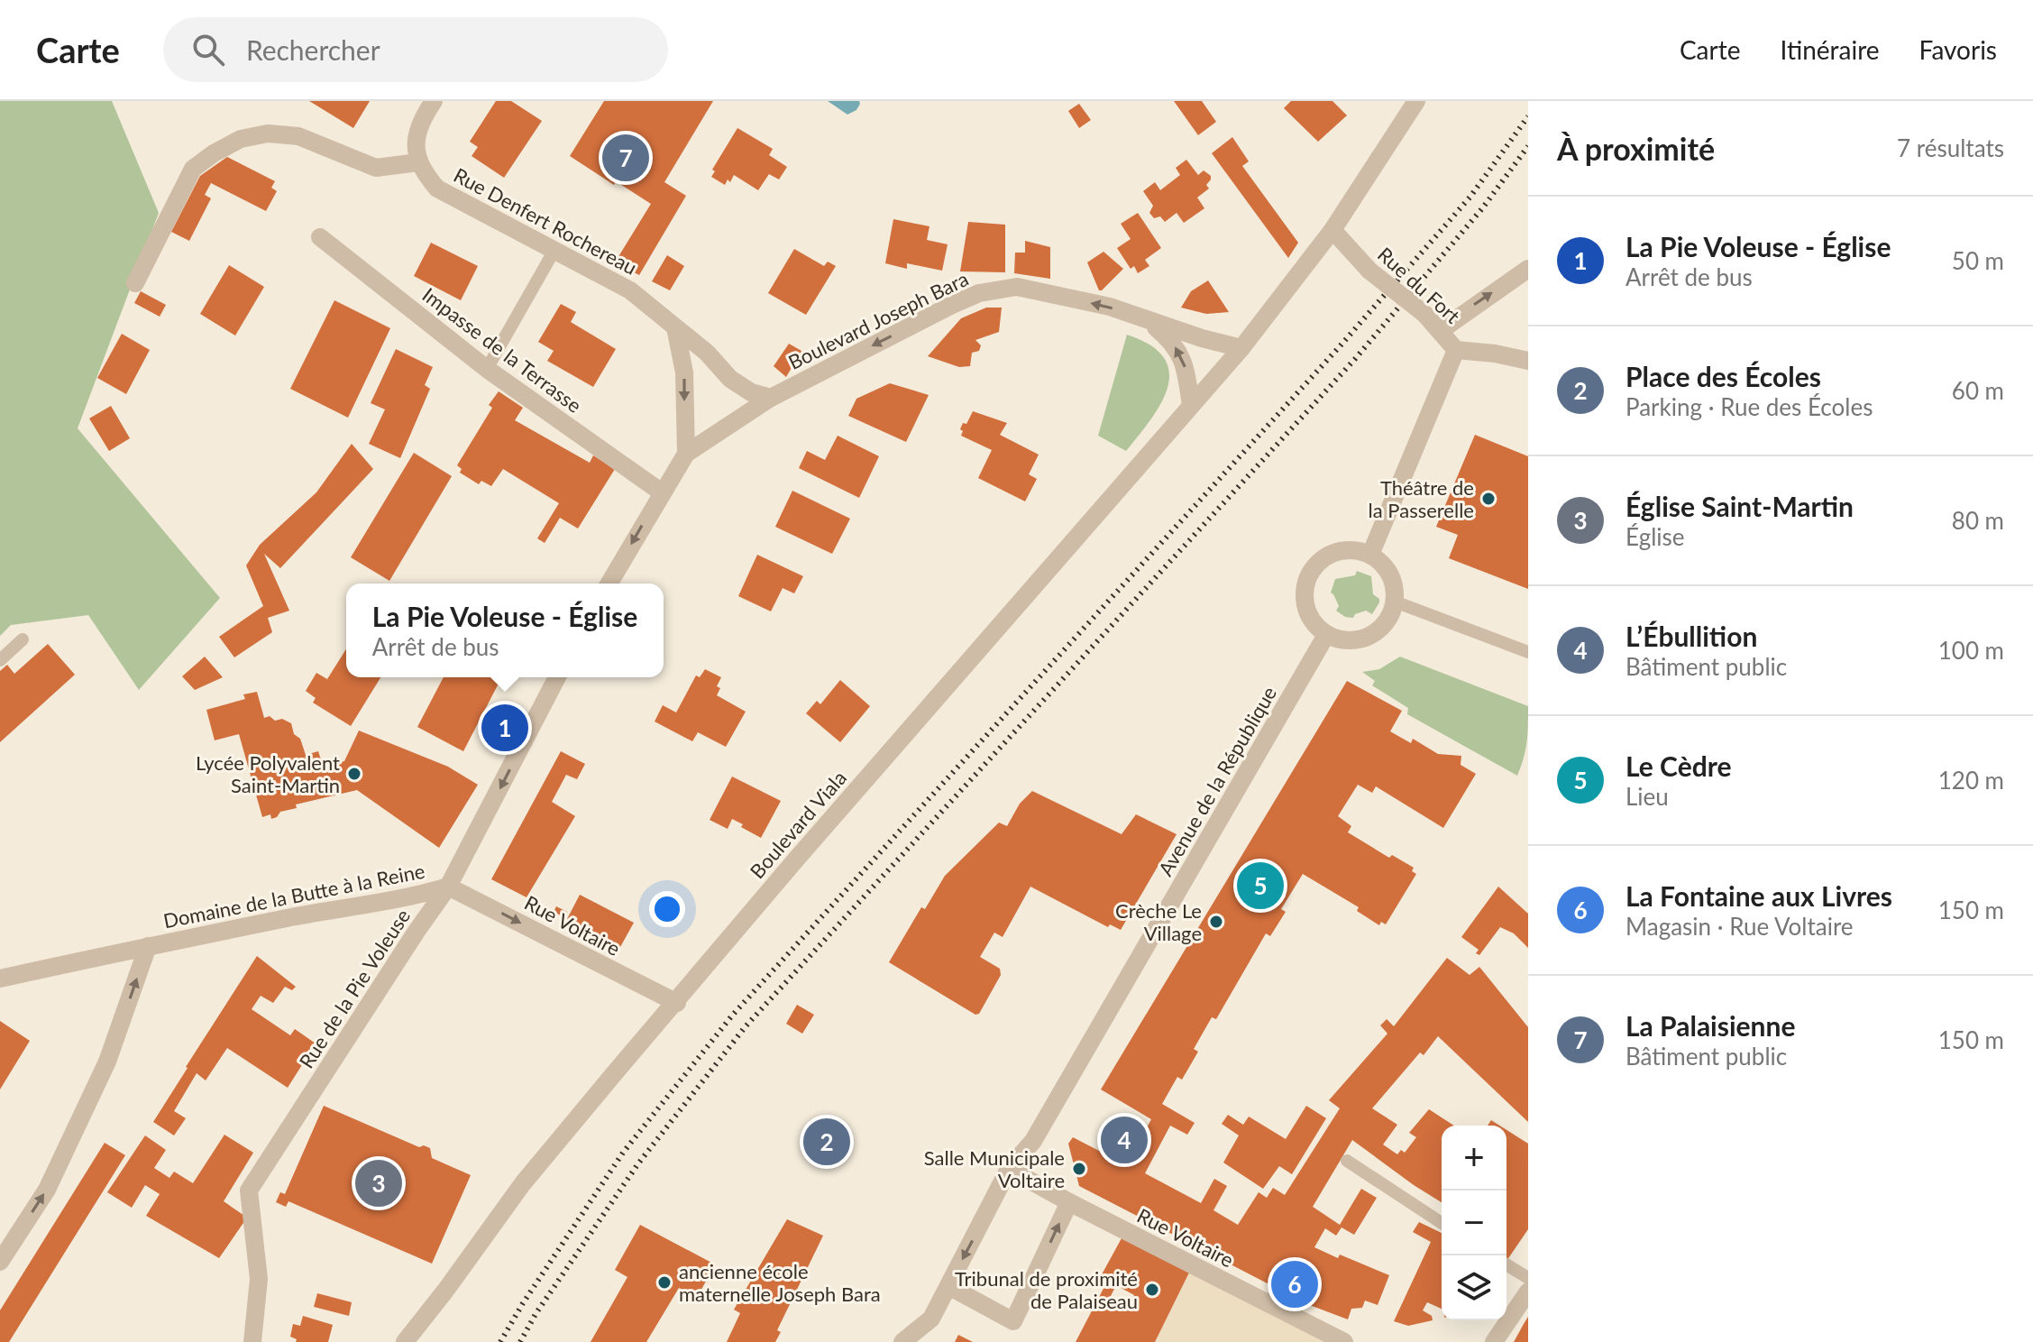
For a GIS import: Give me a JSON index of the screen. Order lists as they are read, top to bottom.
{
  "streets": {
    "street": [
      "Rue Denfert Rochereau",
      "Rue du Fort",
      "Boulevard Joseph Bara",
      "Impasse de la Terrasse",
      "Avenue de la République",
      "Boulevard Viala",
      "Domaine de la Butte à la Reine",
      "Rue Voltaire",
      "Rue de la Pie Voleuse"
    ]
  },
  "crossings": [
    ["Rue Denfert Rochereau", "Boulevard Joseph Bara"],
    ["Boulevard Joseph Bara", "Boulevard Viala"],
    ["Avenue de la République", "Rue Voltaire"],
    ["Boulevard Viala", "Rue Voltaire"],
    ["Domaine de la Butte à la Reine", "Rue Voltaire"],
    ["Domaine de la Butte à la Reine", "Rue de la Pie Voleuse"],
    ["Rue Voltaire", "Rue de la Pie Voleuse"]
  ],
  "one_way": ["Boulevard Joseph Bara", "Domaine de la Butte à la Reine", "Rue Voltaire"],
  "places": [
    "Théâtre de la Passerelle",
    "Lycée Polyvalent Saint-Martin",
    "Crèche Le Village",
    "Salle Municipale Voltaire",
    "ancienne école maternelle Joseph Bara",
    "Tribunal de proximité de Palaiseau"
  ],
  "page": {
    "header": "Carte",
    "search": "Rechercher",
    "nav": ["Carte", "Itinéraire", "Favoris"],
    "heading": ["À proximité", "7 résultats"],
    "pins": [
      "7",
      "1",
      "5",
      "4",
      "2",
      "3",
      "6"
    ],
    "list": [
      {
        "mark": "1",
        "name": "La Pie Voleuse - Église",
        "note": "Arrêt de bus",
        "value": "50 m"
      },
      {
        "mark": "2",
        "name": "Place des Écoles",
        "note": "Parking · Rue des Écoles",
        "value": "60 m"
      },
      {
        "mark": "3",
        "name": "Église Saint-Martin",
        "note": "Église",
        "value": "80 m"
      },
      {
        "mark": "4",
        "name": "L’Ébullition",
        "note": "Bâtiment public",
        "value": "100 m"
      },
      {
        "mark": "5",
        "name": "Le Cèdre",
        "note": "Lieu",
        "value": "120 m"
      },
      {
        "mark": "6",
        "name": "La Fontaine aux Livres",
        "note": "Magasin · Rue Voltaire",
        "value": "150 m"
      },
      {
        "mark": "7",
        "name": "La Palaisienne",
        "note": "Bâtiment public",
        "value": "150 m"
      }
    ],
    "popup": ["La Pie Voleuse - Église", "Arrêt de bus"],
    "map_buttons": ["+", "−"]
  }
}
